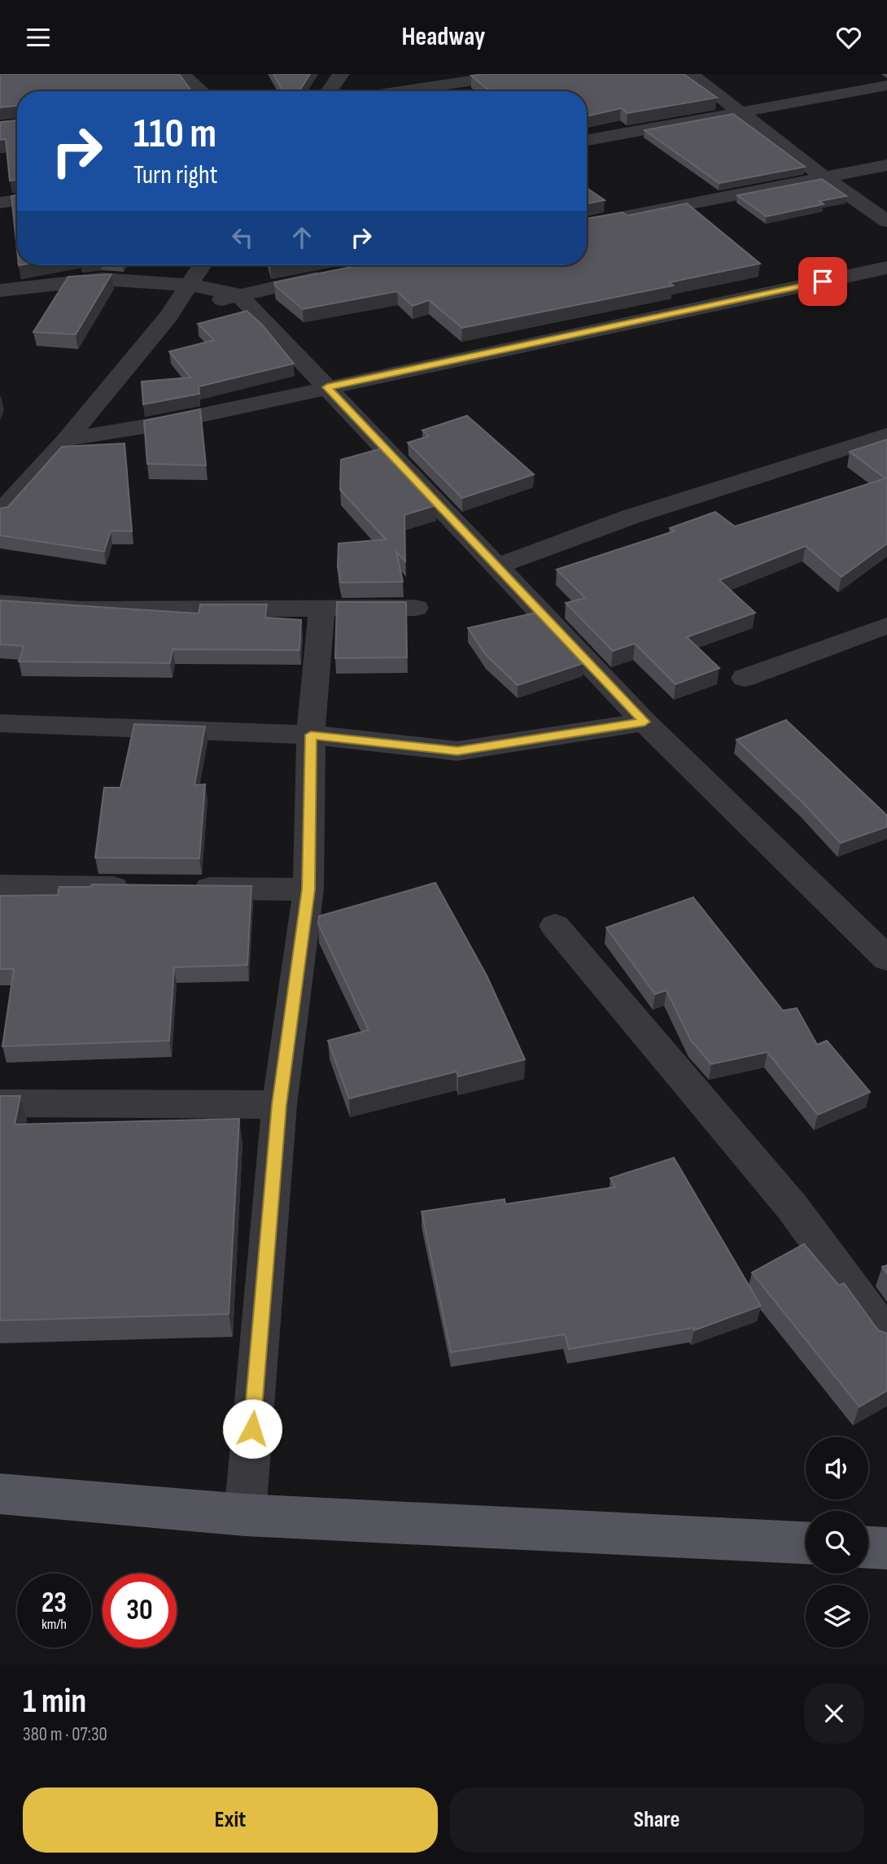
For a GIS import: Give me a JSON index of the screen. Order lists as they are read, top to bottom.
{
  "page": {
    "header": "Headway",
    "turn": ["110 m", "Turn right"],
    "speed": "23 km/h",
    "limit": "30",
    "heading": ["1 min", "380 m · 07:30"],
    "buttons": ["Exit", "Share"]
  }
}
